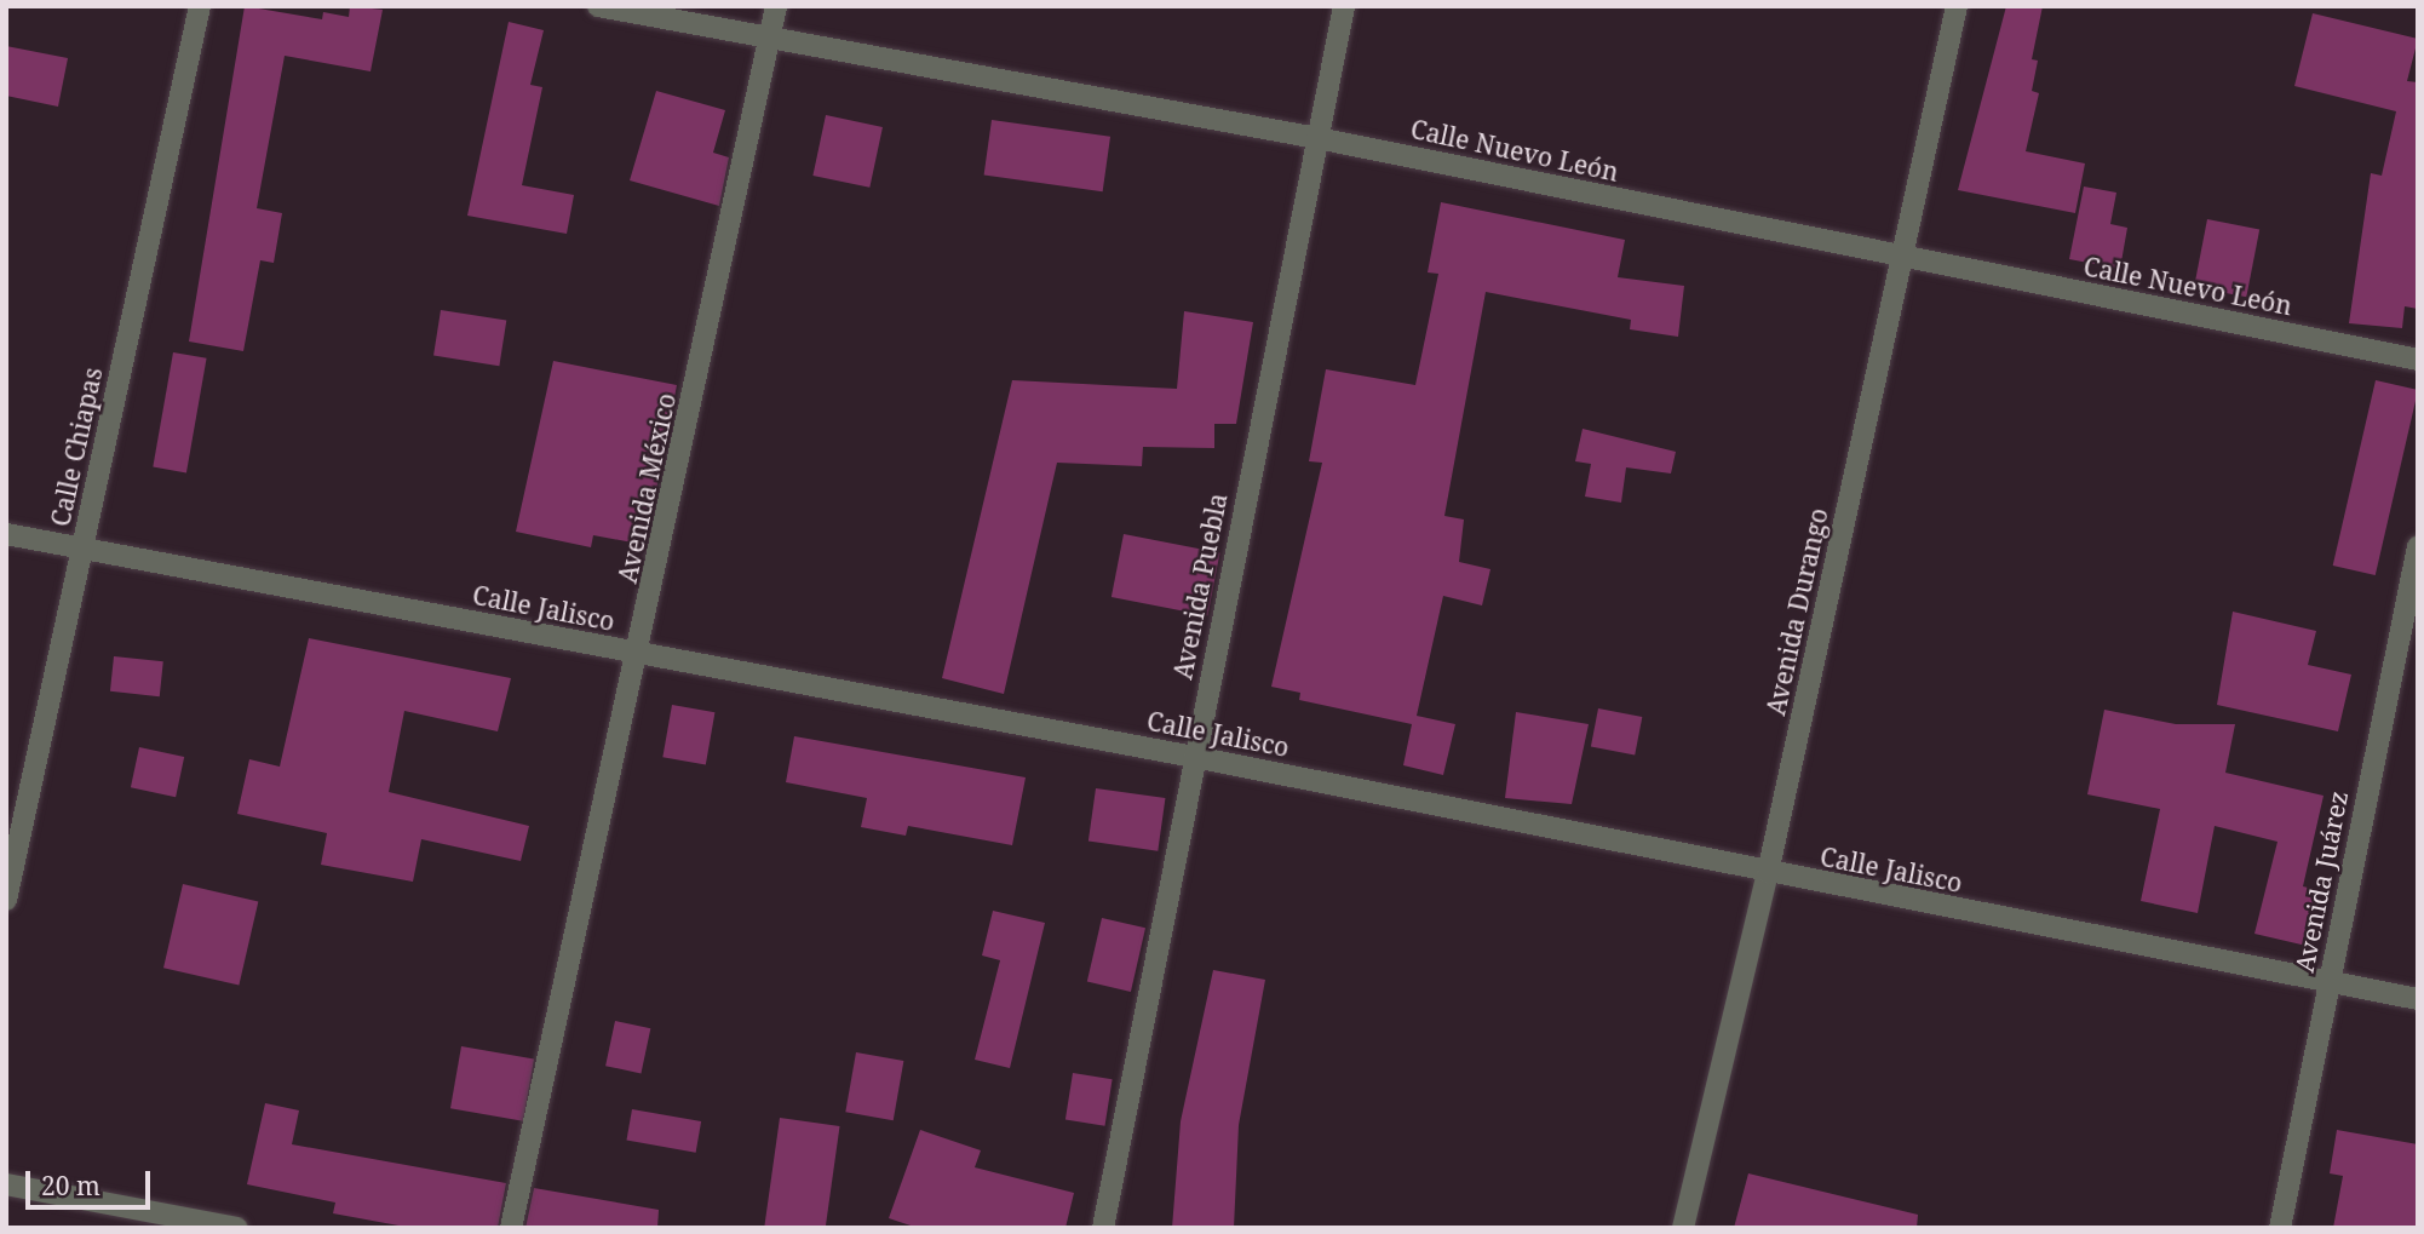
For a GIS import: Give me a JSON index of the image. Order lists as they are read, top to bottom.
{
  "streets": {
    "street": [
      "Calle Nuevo León",
      "Calle Chiapas",
      "Avenida México",
      "Avenida Puebla",
      "Calle Jalisco",
      "Avenida Durango",
      "Avenida Juárez"
    ]
  },
  "crossings": [
    ["Calle Nuevo León", "Avenida México"],
    ["Calle Nuevo León", "Avenida Puebla"],
    ["Calle Nuevo León", "Avenida Durango"],
    ["Calle Chiapas", "Calle Jalisco"],
    ["Avenida México", "Calle Jalisco"],
    ["Avenida Puebla", "Calle Jalisco"],
    ["Calle Jalisco", "Avenida Durango"],
    ["Calle Jalisco", "Avenida Juárez"]
  ],
  "scale_bar": "20 m"
}
